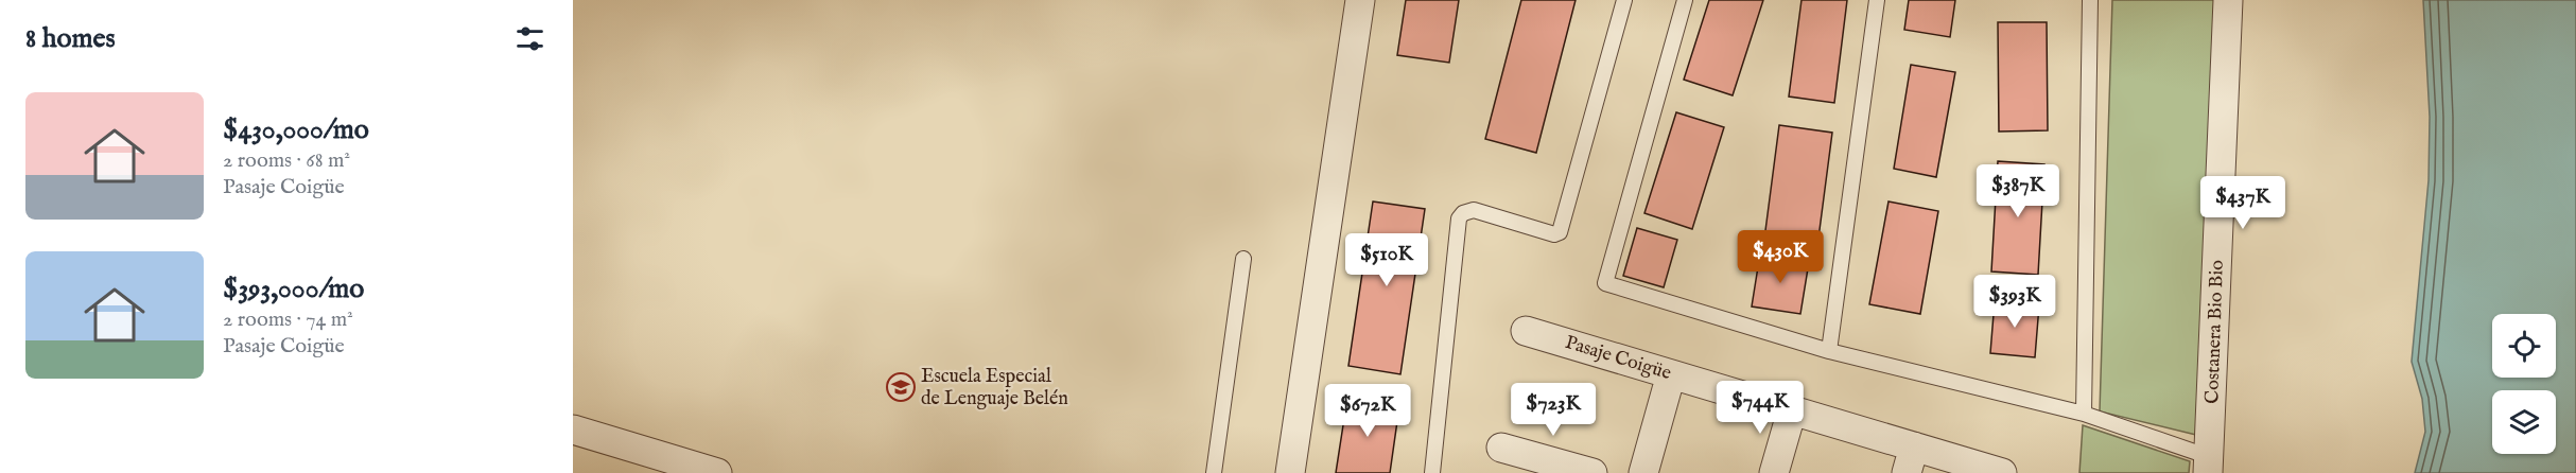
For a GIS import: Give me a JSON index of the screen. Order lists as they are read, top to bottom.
{
  "streets": {
    "street": ["Costanera Bio Bio", "Pasaje Coigüe"]
  },
  "places": {
    "school or university": ["Escuela Especial de Lenguaje Belén"]
  },
  "page": {
    "heading": "8 homes",
    "list": [
      {
        "name": "$430,000/mo",
        "note": "2 rooms · 68 m² · Pasaje Coigüe"
      },
      {
        "name": "$393,000/mo",
        "note": "2 rooms · 74 m² · Pasaje Coigüe"
      }
    ],
    "price": [
      "$387K",
      "$437K",
      "$430K",
      "$510K",
      "$393K",
      "$744K",
      "$723K",
      "$672K"
    ]
  }
}
